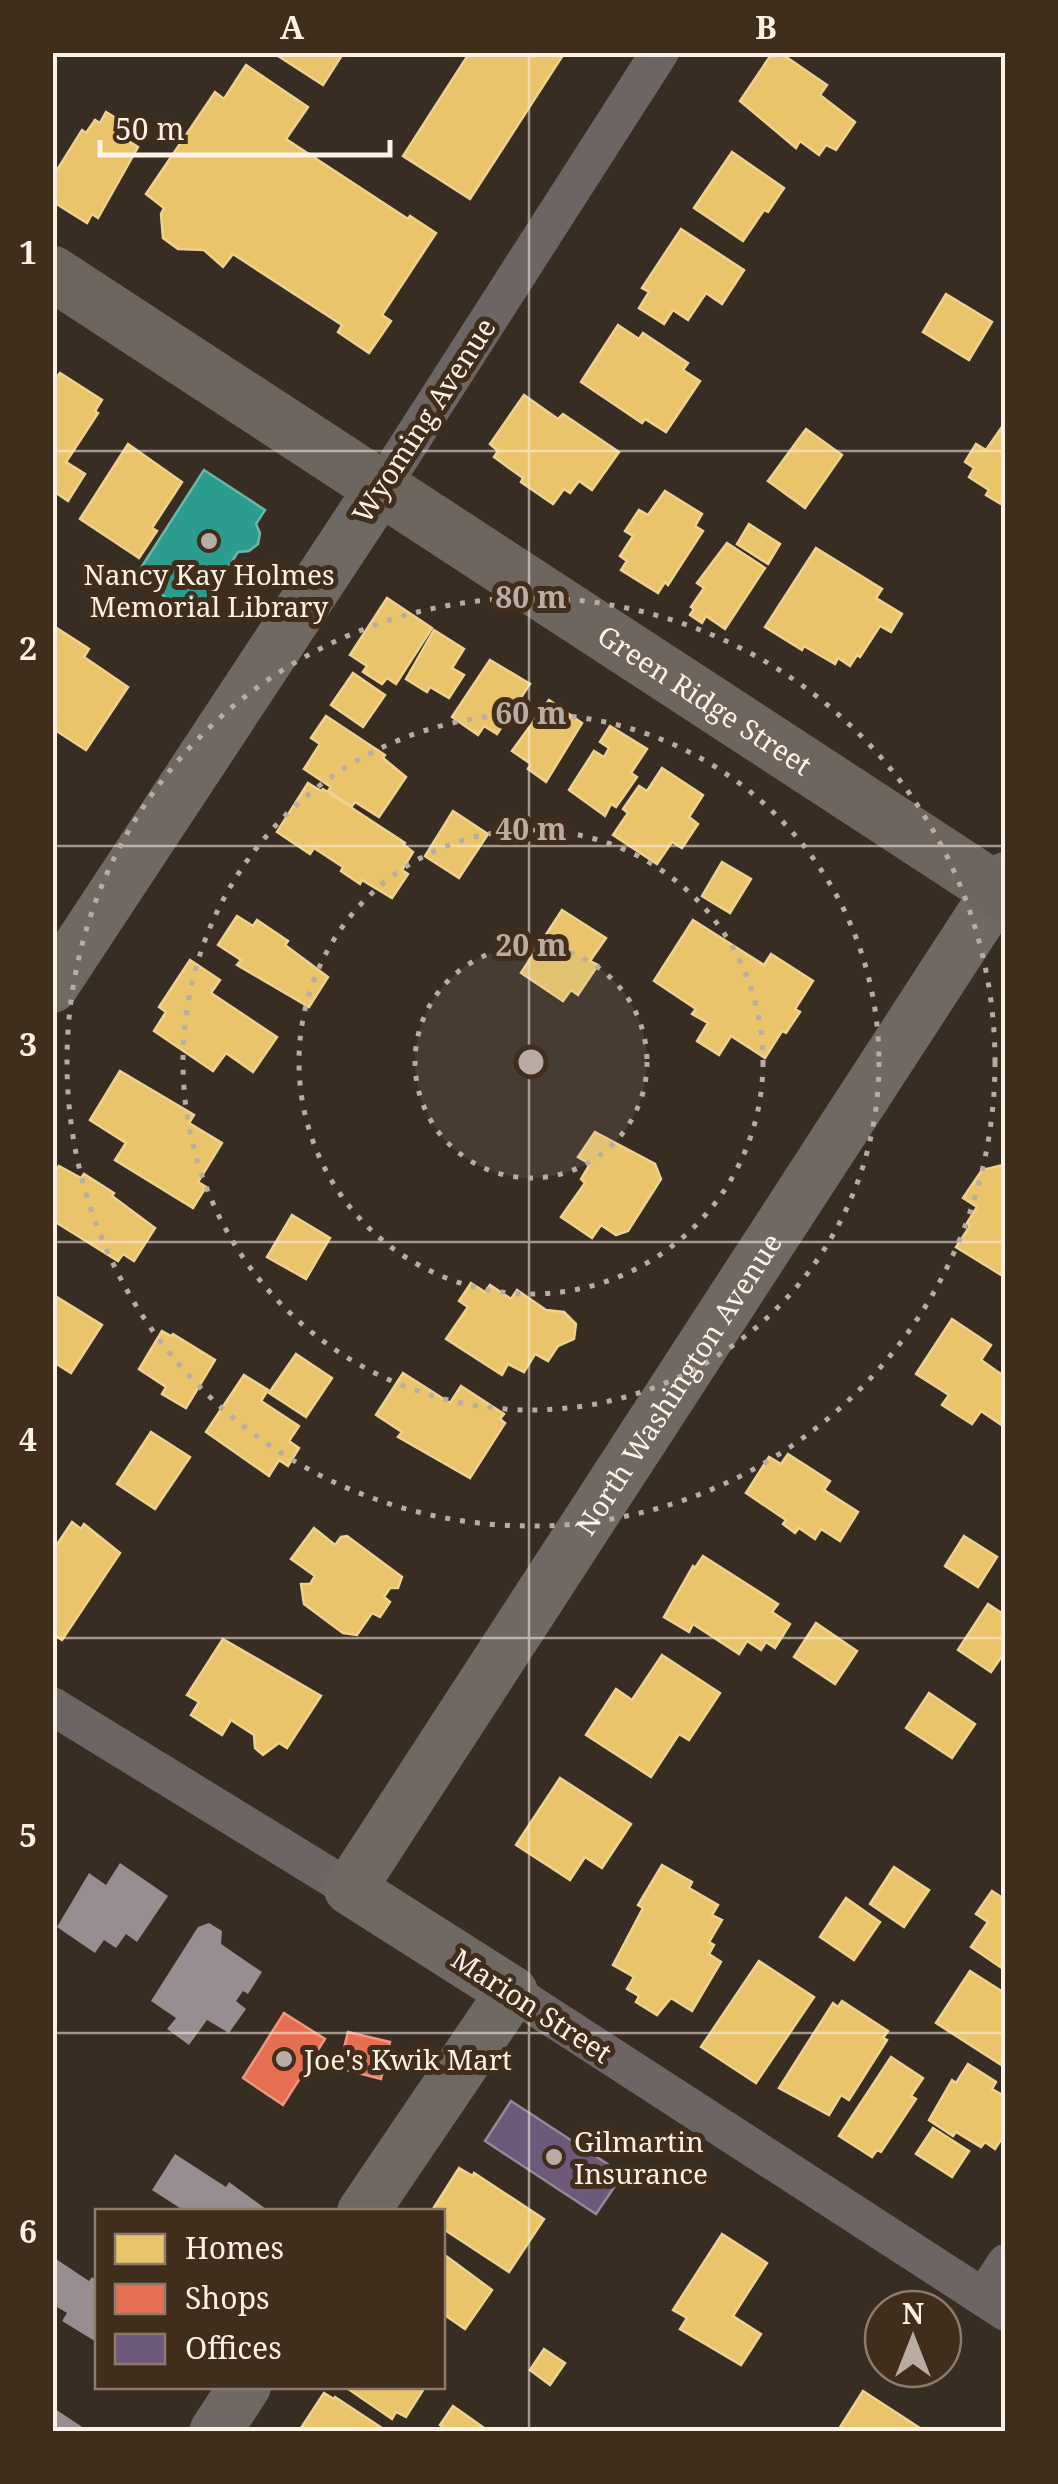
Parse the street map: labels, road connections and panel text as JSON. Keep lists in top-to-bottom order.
{
  "streets": {
    "main road": ["Green Ridge Street"],
    "street": ["Wyoming Avenue", "North Washington Avenue", "Marion Street"]
  },
  "crossings": [
    ["Wyoming Avenue", "Green Ridge Street"],
    ["Green Ridge Street", "North Washington Avenue"],
    ["North Washington Avenue", "Marion Street"]
  ],
  "places": ["Nancy Kay Holmes Memorial Library", "Joe's Kwik Mart", "Gilmartin Insurance"],
  "legend": ["Homes", "Shops", "Offices"],
  "scale_bar": "50 m",
  "north": "top",
  "grid": {
    "columns": ["A", "B"],
    "rows": [
      "1",
      "2",
      "3",
      "4",
      "5",
      "6"
    ]
  },
  "rings": [
    "80 m",
    "60 m",
    "40 m",
    "20 m"
  ]
}
